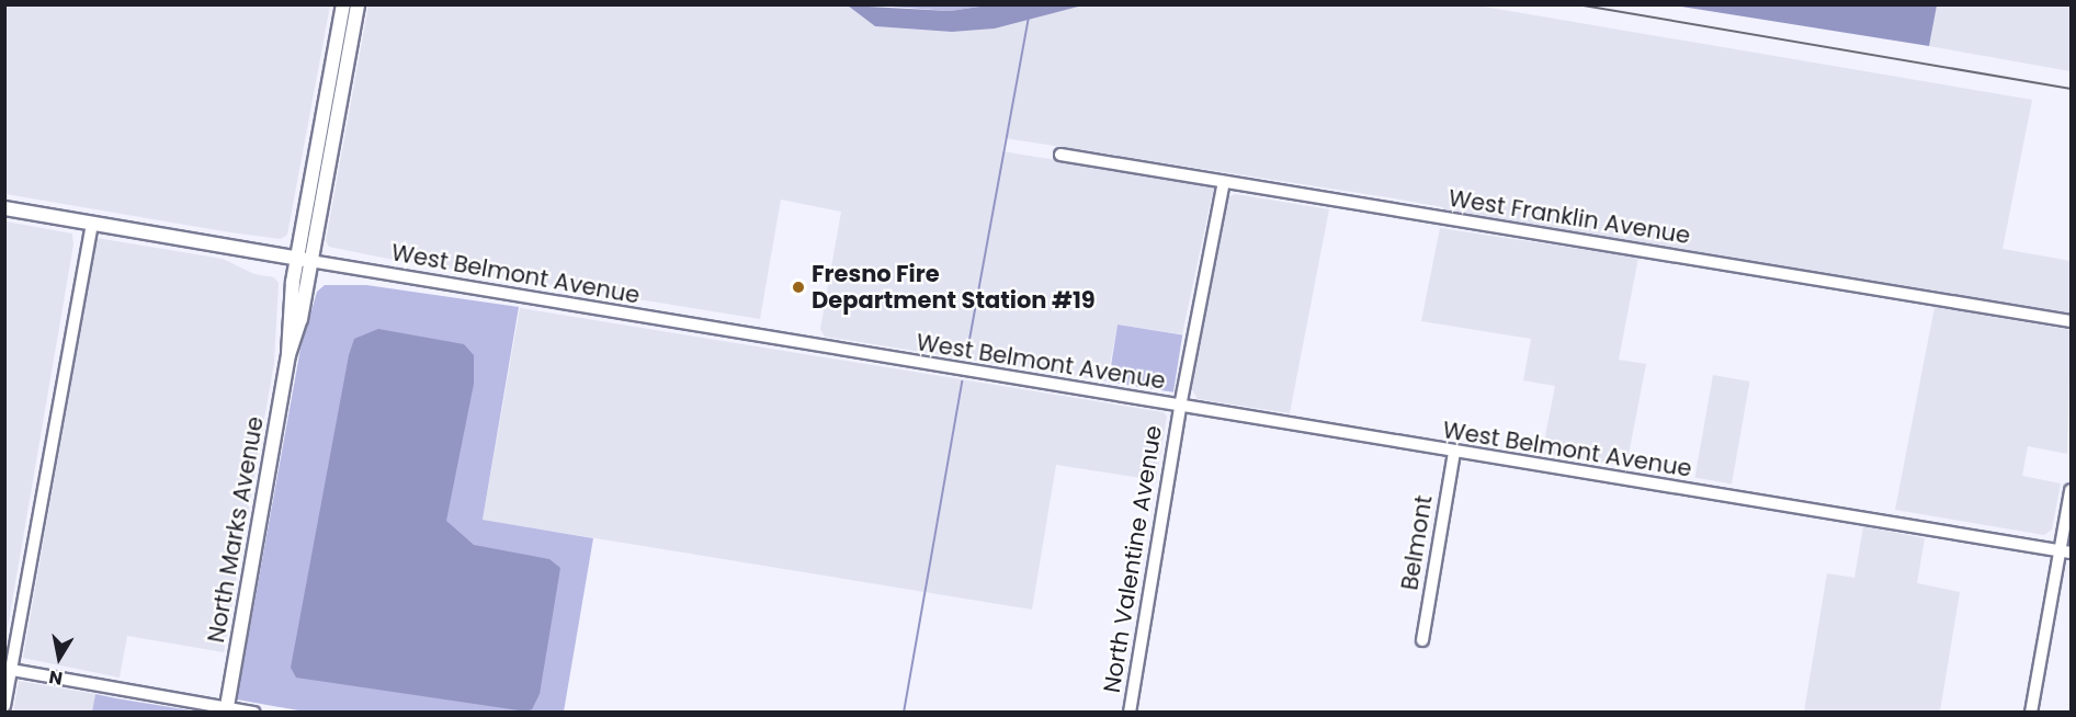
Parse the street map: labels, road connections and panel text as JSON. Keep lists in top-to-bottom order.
{
  "streets": {
    "main road": ["West Belmont Avenue", "North Marks Avenue"],
    "street": ["West Franklin Avenue", "Belmont", "North Valentine Avenue"]
  },
  "crossings": [
    ["West Franklin Avenue", "North Valentine Avenue"],
    ["West Belmont Avenue", "North Marks Avenue"],
    ["West Belmont Avenue", "Belmont"],
    ["West Belmont Avenue", "North Valentine Avenue"]
  ],
  "places": ["Fresno Fire Department Station #19"],
  "north": "bottom"
}
